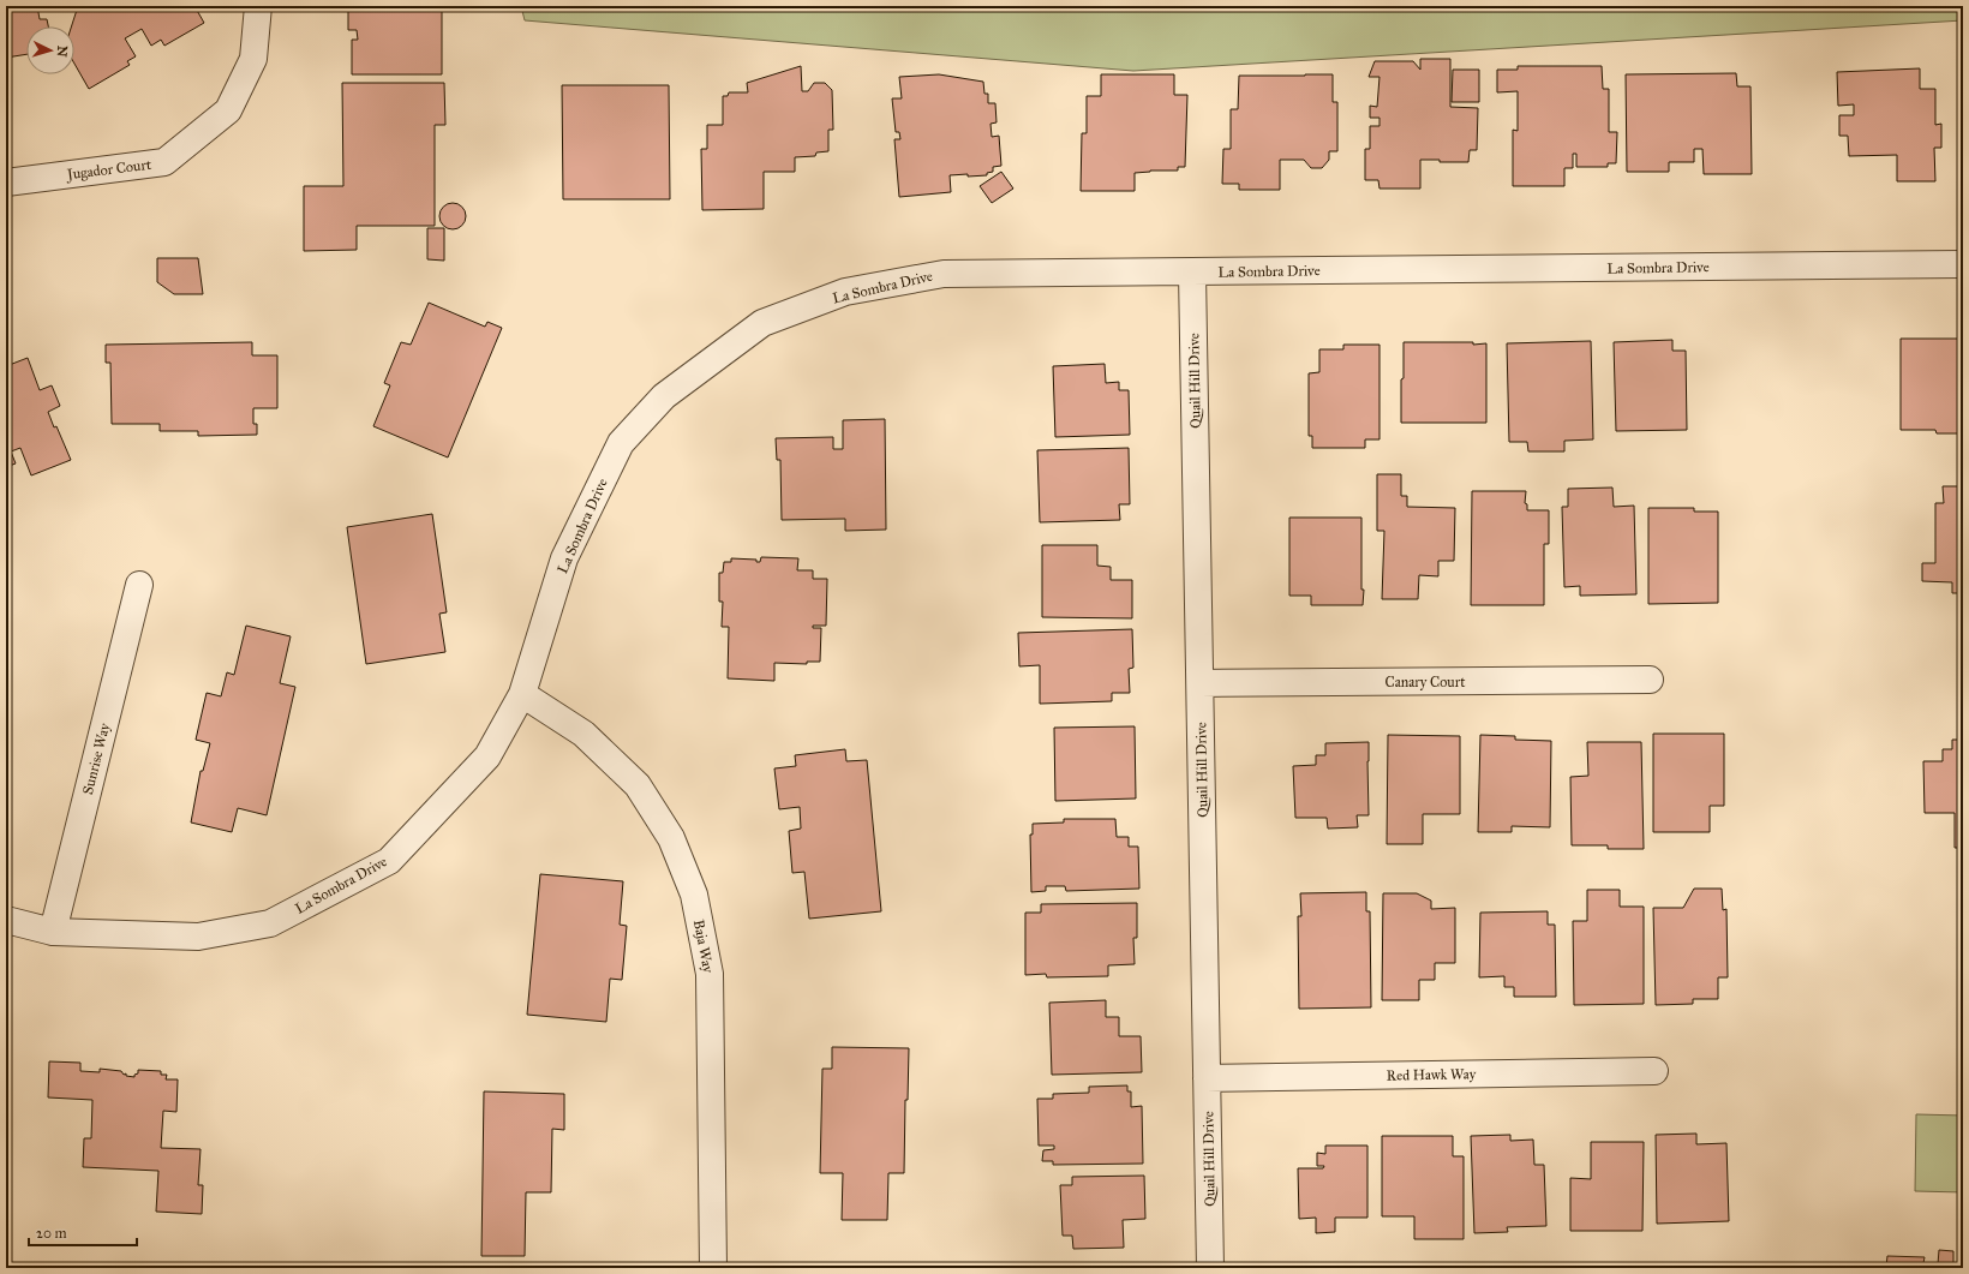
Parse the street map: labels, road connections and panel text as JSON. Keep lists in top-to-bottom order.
{
  "streets": {
    "street": [
      "Jugador Court",
      "La Sombra Drive",
      "Quail Hill Drive",
      "Canary Court",
      "Sunrise Way",
      "Baja Way",
      "Red Hawk Way"
    ]
  },
  "crossings": [
    ["La Sombra Drive", "Quail Hill Drive"],
    ["La Sombra Drive", "Sunrise Way"],
    ["La Sombra Drive", "Baja Way"],
    ["Quail Hill Drive", "Canary Court"],
    ["Quail Hill Drive", "Red Hawk Way"]
  ],
  "scale_bar": "20 m",
  "north": "right"
}
